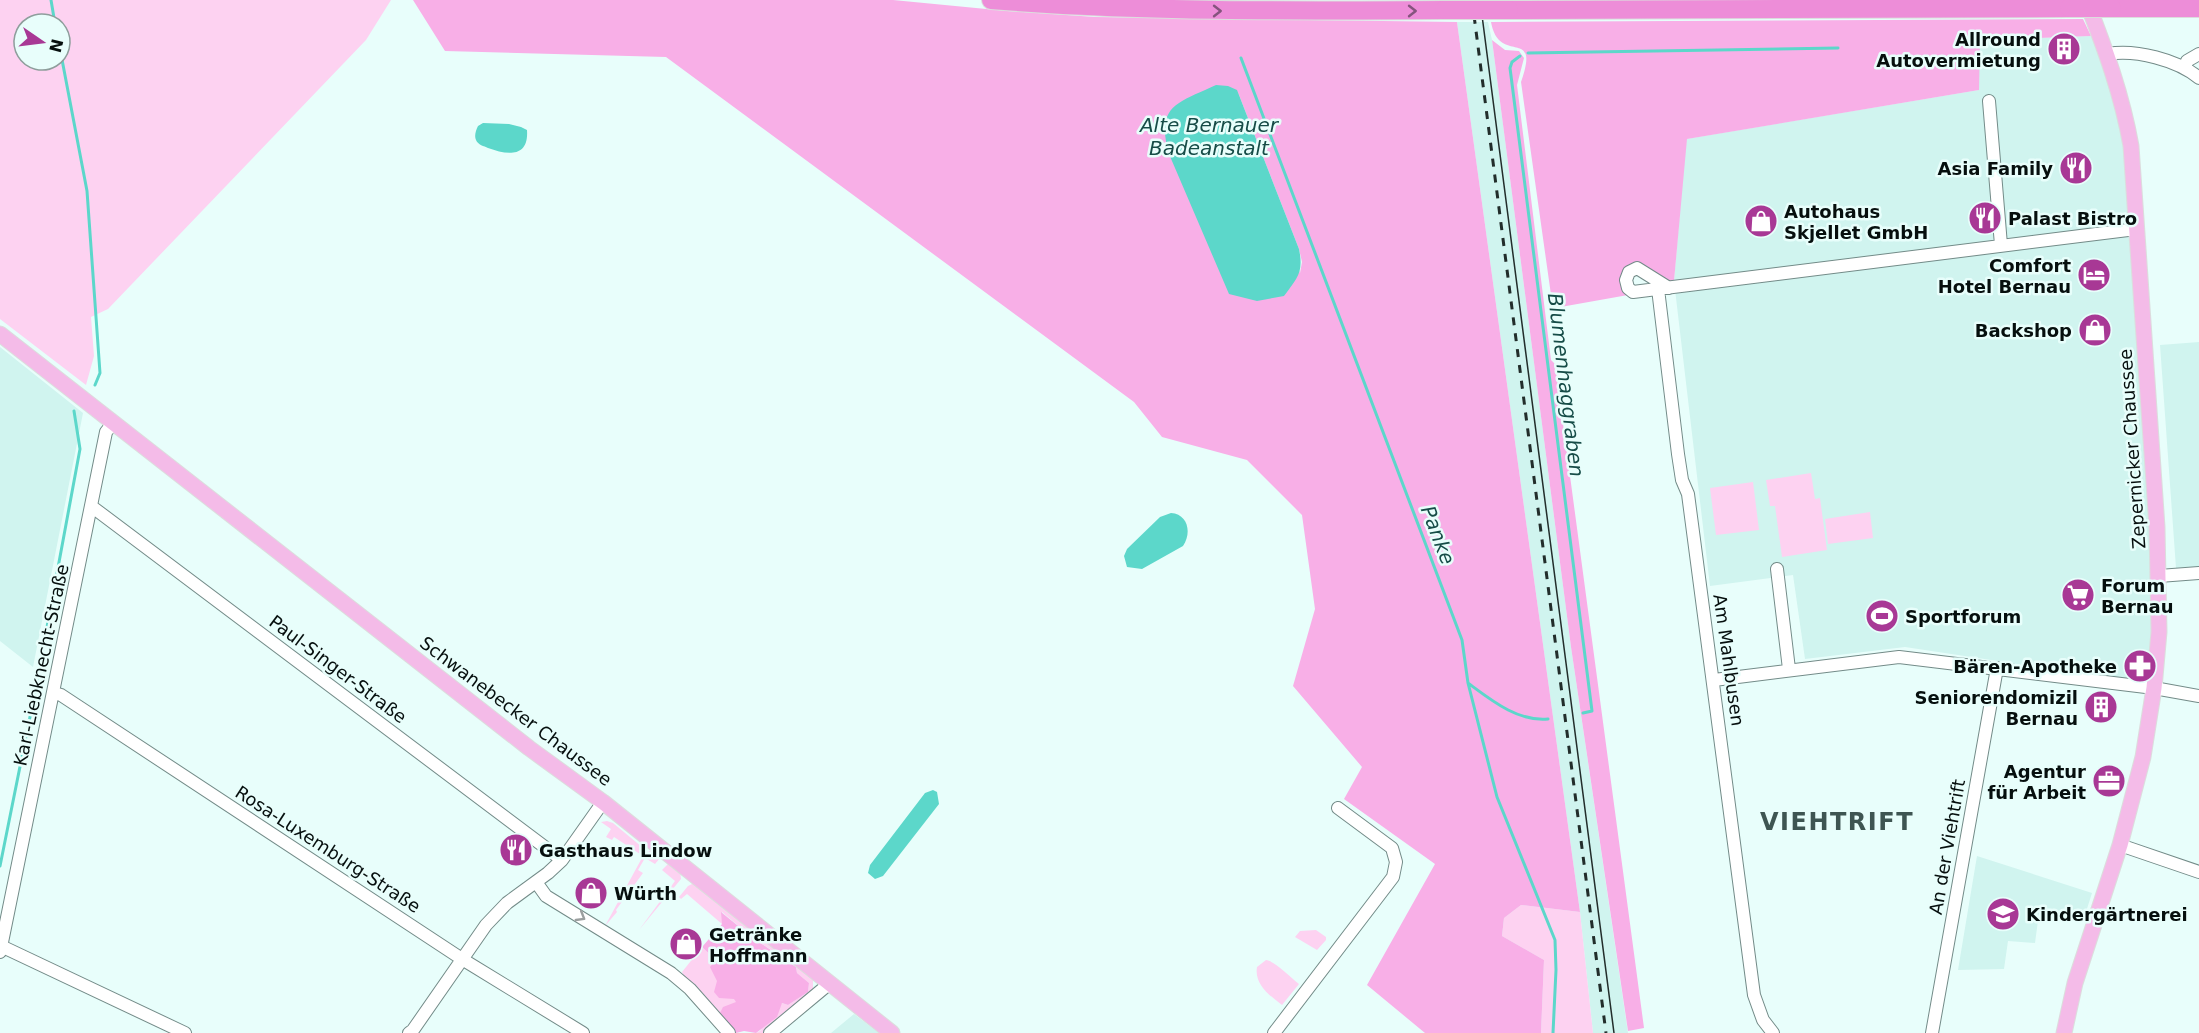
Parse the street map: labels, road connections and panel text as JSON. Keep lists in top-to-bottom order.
{
  "streets": {
    "main road": ["Zepernicker Chaussee", "Schwanebecker Chaussee"],
    "street": [
      "Am Mahlbusen",
      "Karl-Liebknecht-Straße",
      "Paul-Singer-Straße",
      "An der Viehtrift",
      "Rosa-Luxemburg-Straße"
    ]
  },
  "crossings": [
    ["Karl-Liebknecht-Straße", "Paul-Singer-Straße"],
    ["Karl-Liebknecht-Straße", "Schwanebecker Chaussee"],
    ["Karl-Liebknecht-Straße", "Rosa-Luxemburg-Straße"]
  ],
  "districts": ["VIEHTRIFT"],
  "water": ["Alte Bernauer Badeanstalt", "Blumenhaggraben", "Panke"],
  "places": {
    "building": ["Allround Autovermietung", "Seniorendomizil Bernau"],
    "restaurant": ["Asia Family", "Palast Bistro", "Gasthaus Lindow"],
    "shop": [
      "Autohaus Skjellet GmbH",
      "Backshop",
      "Würth",
      "Getränke Hoffmann"
    ],
    "hotel": ["Comfort Hotel Bernau"],
    "supermarket": ["Forum Bernau"],
    "sports": ["Sportforum"],
    "pharmacy": ["Bären-Apotheke"],
    "office": ["Agentur für Arbeit"],
    "school or university": ["Kindergärtnerei"]
  },
  "north": "right"
}
